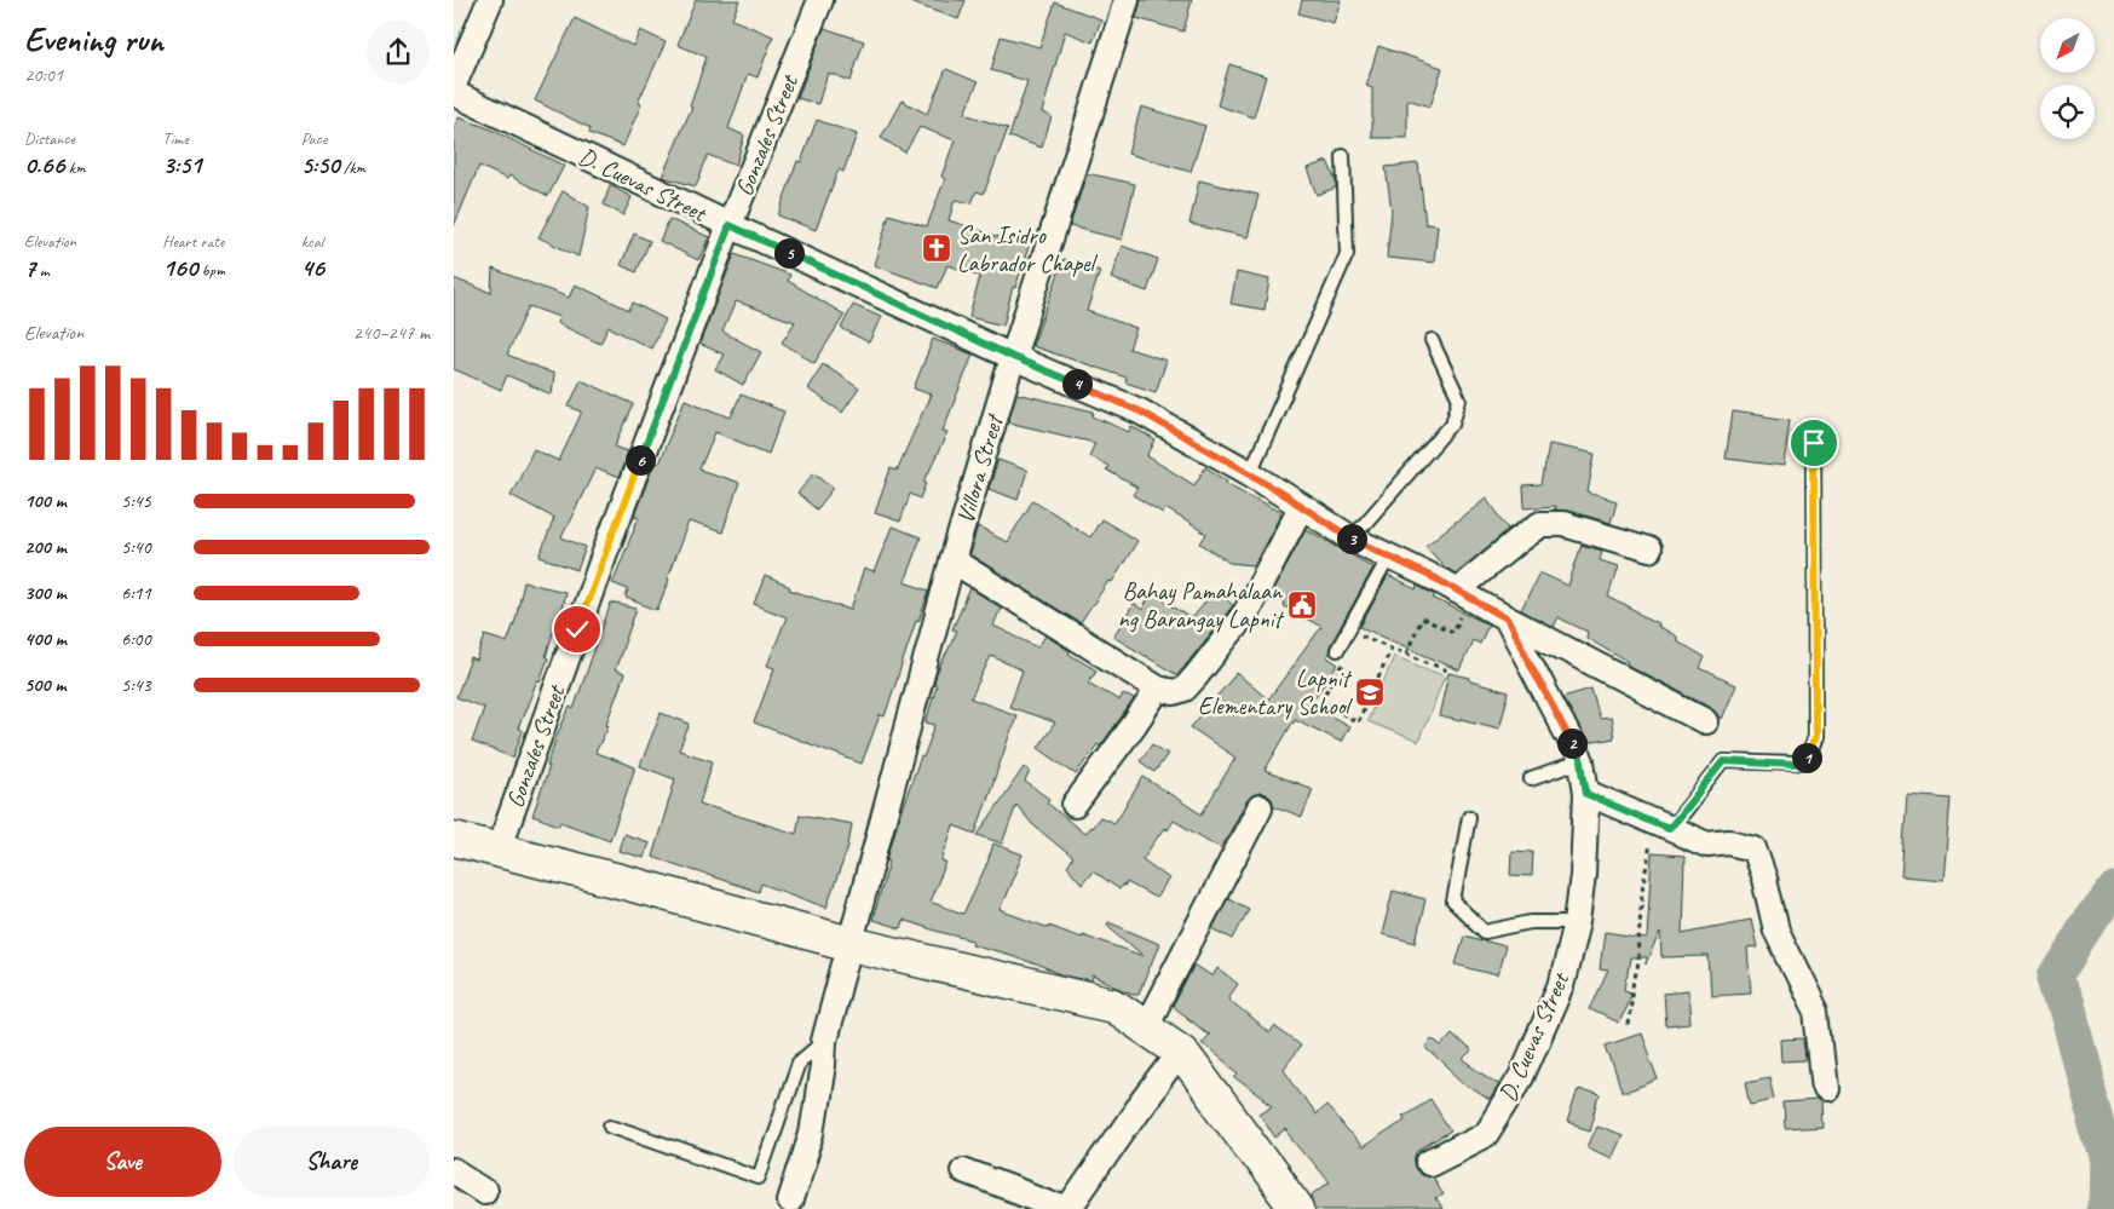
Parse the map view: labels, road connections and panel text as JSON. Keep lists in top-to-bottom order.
{
  "streets": {
    "street": ["Gonzales Street", "D. Cuevas Street", "Villora Street"]
  },
  "crossings": [
    ["Gonzales Street", "D. Cuevas Street"],
    ["D. Cuevas Street", "Villora Street"]
  ],
  "places": {
    "church": ["San Isidro Labrador Chapel"],
    "public building": ["Bahay Pamahalaan ng Barangay Lapnit"],
    "school or university": ["Lapnit Elementary School"]
  },
  "north": "bottom left",
  "page": {
    "heading": ["Evening run", "20:01"],
    "stats": [
      ["Distance", "0.66 km"],
      ["Time", "3:51"],
      ["Pace", "5:50 /km"],
      ["Elevation", "7 m"],
      ["Heart rate", "160 bpm"],
      ["kcal", "46"]
    ],
    "pins": [
      "5",
      "4",
      "6",
      "3",
      "2",
      "1"
    ],
    "chart": ["Elevation", "240–247 m"],
    "list": [
      {
        "name": "100 m",
        "note": "5:45"
      },
      {
        "name": "200 m",
        "note": "5:40"
      },
      {
        "name": "300 m",
        "note": "6:11"
      },
      {
        "name": "400 m",
        "note": "6:00"
      },
      {
        "name": "500 m",
        "note": "5:43"
      }
    ],
    "buttons": ["Save", "Share"]
  }
}
